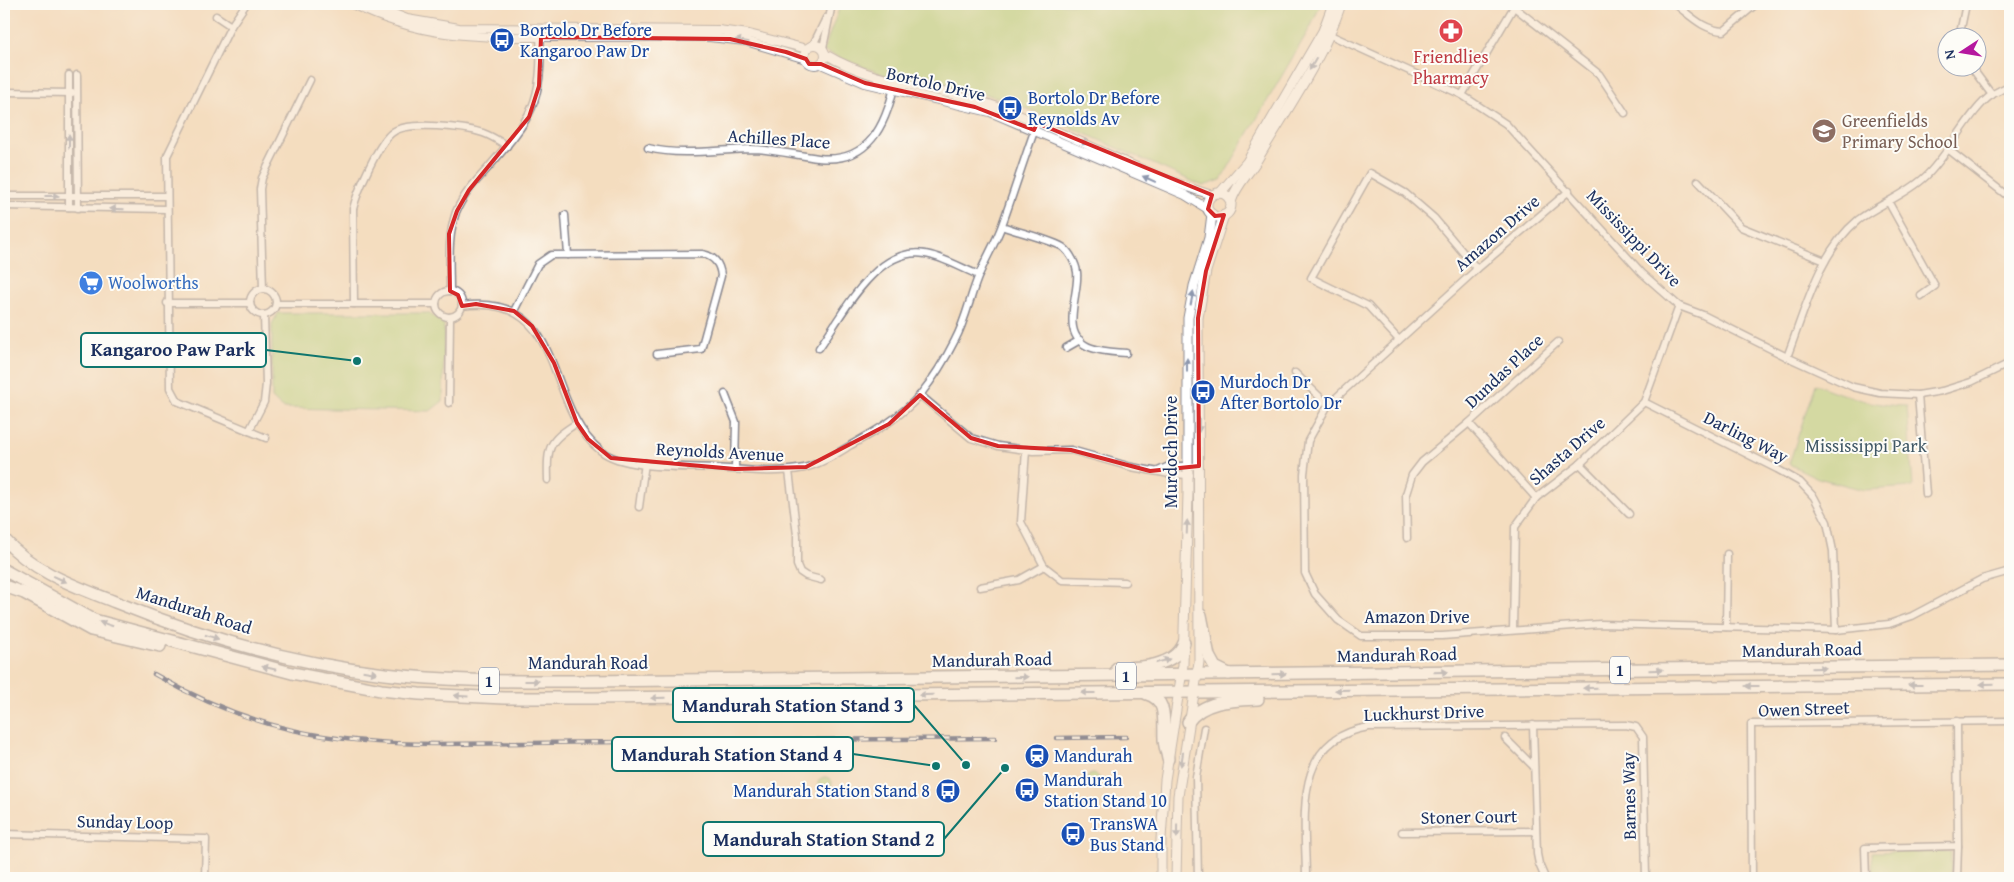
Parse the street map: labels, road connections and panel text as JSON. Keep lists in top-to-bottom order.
{
  "streets": {
    "highway": ["Mandurah Road", "1"],
    "main road": ["Murdoch Drive"],
    "street": [
      "Bortolo Drive",
      "Achilles Place",
      "Amazon Drive",
      "Mississippi Drive",
      "Dundas Place",
      "Darling Way",
      "Shasta Drive",
      "Reynolds Avenue",
      "Owen Street",
      "Luckhurst Drive",
      "Barnes Way",
      "Stoner Court",
      "Sunday Loop"
    ]
  },
  "crossings": [
    ["Bortolo Drive", "Achilles Place"],
    ["Bortolo Drive", "Reynolds Avenue"],
    ["Bortolo Drive", "Murdoch Drive"],
    ["Amazon Drive", "Mississippi Drive"],
    ["Amazon Drive", "Darling Way"],
    ["Amazon Drive", "Shasta Drive"],
    ["Mississippi Drive", "Shasta Drive"],
    ["Mississippi Drive", "Murdoch Drive"],
    ["Dundas Place", "Shasta Drive"],
    ["Darling Way", "Shasta Drive"],
    ["Murdoch Drive", "Mandurah Road"],
    ["Mandurah Road", "1"],
    ["Luckhurst Drive", "Barnes Way"]
  ],
  "parks": ["Mississippi Park"],
  "places": {
    "pharmacy": ["Friendlies Pharmacy"],
    "bus stop": [
      "Bortolo Dr Before Kangaroo Paw Dr",
      "Bortolo Dr Before Reynolds Av",
      "Murdoch Dr After Bortolo Dr",
      "Mandurah Station Stand 10",
      "Mandurah Station Stand 8",
      "TransWA Bus Stand"
    ],
    "school or university": ["Greenfields Primary School"],
    "supermarket": ["Woolworths"],
    "other": [
      "Kangaroo Paw Park",
      "Mandurah Station Stand 3",
      "Mandurah Station Stand 4",
      "Mandurah Station Stand 2"
    ],
    "station": ["Mandurah"]
  },
  "north": "left"
}
